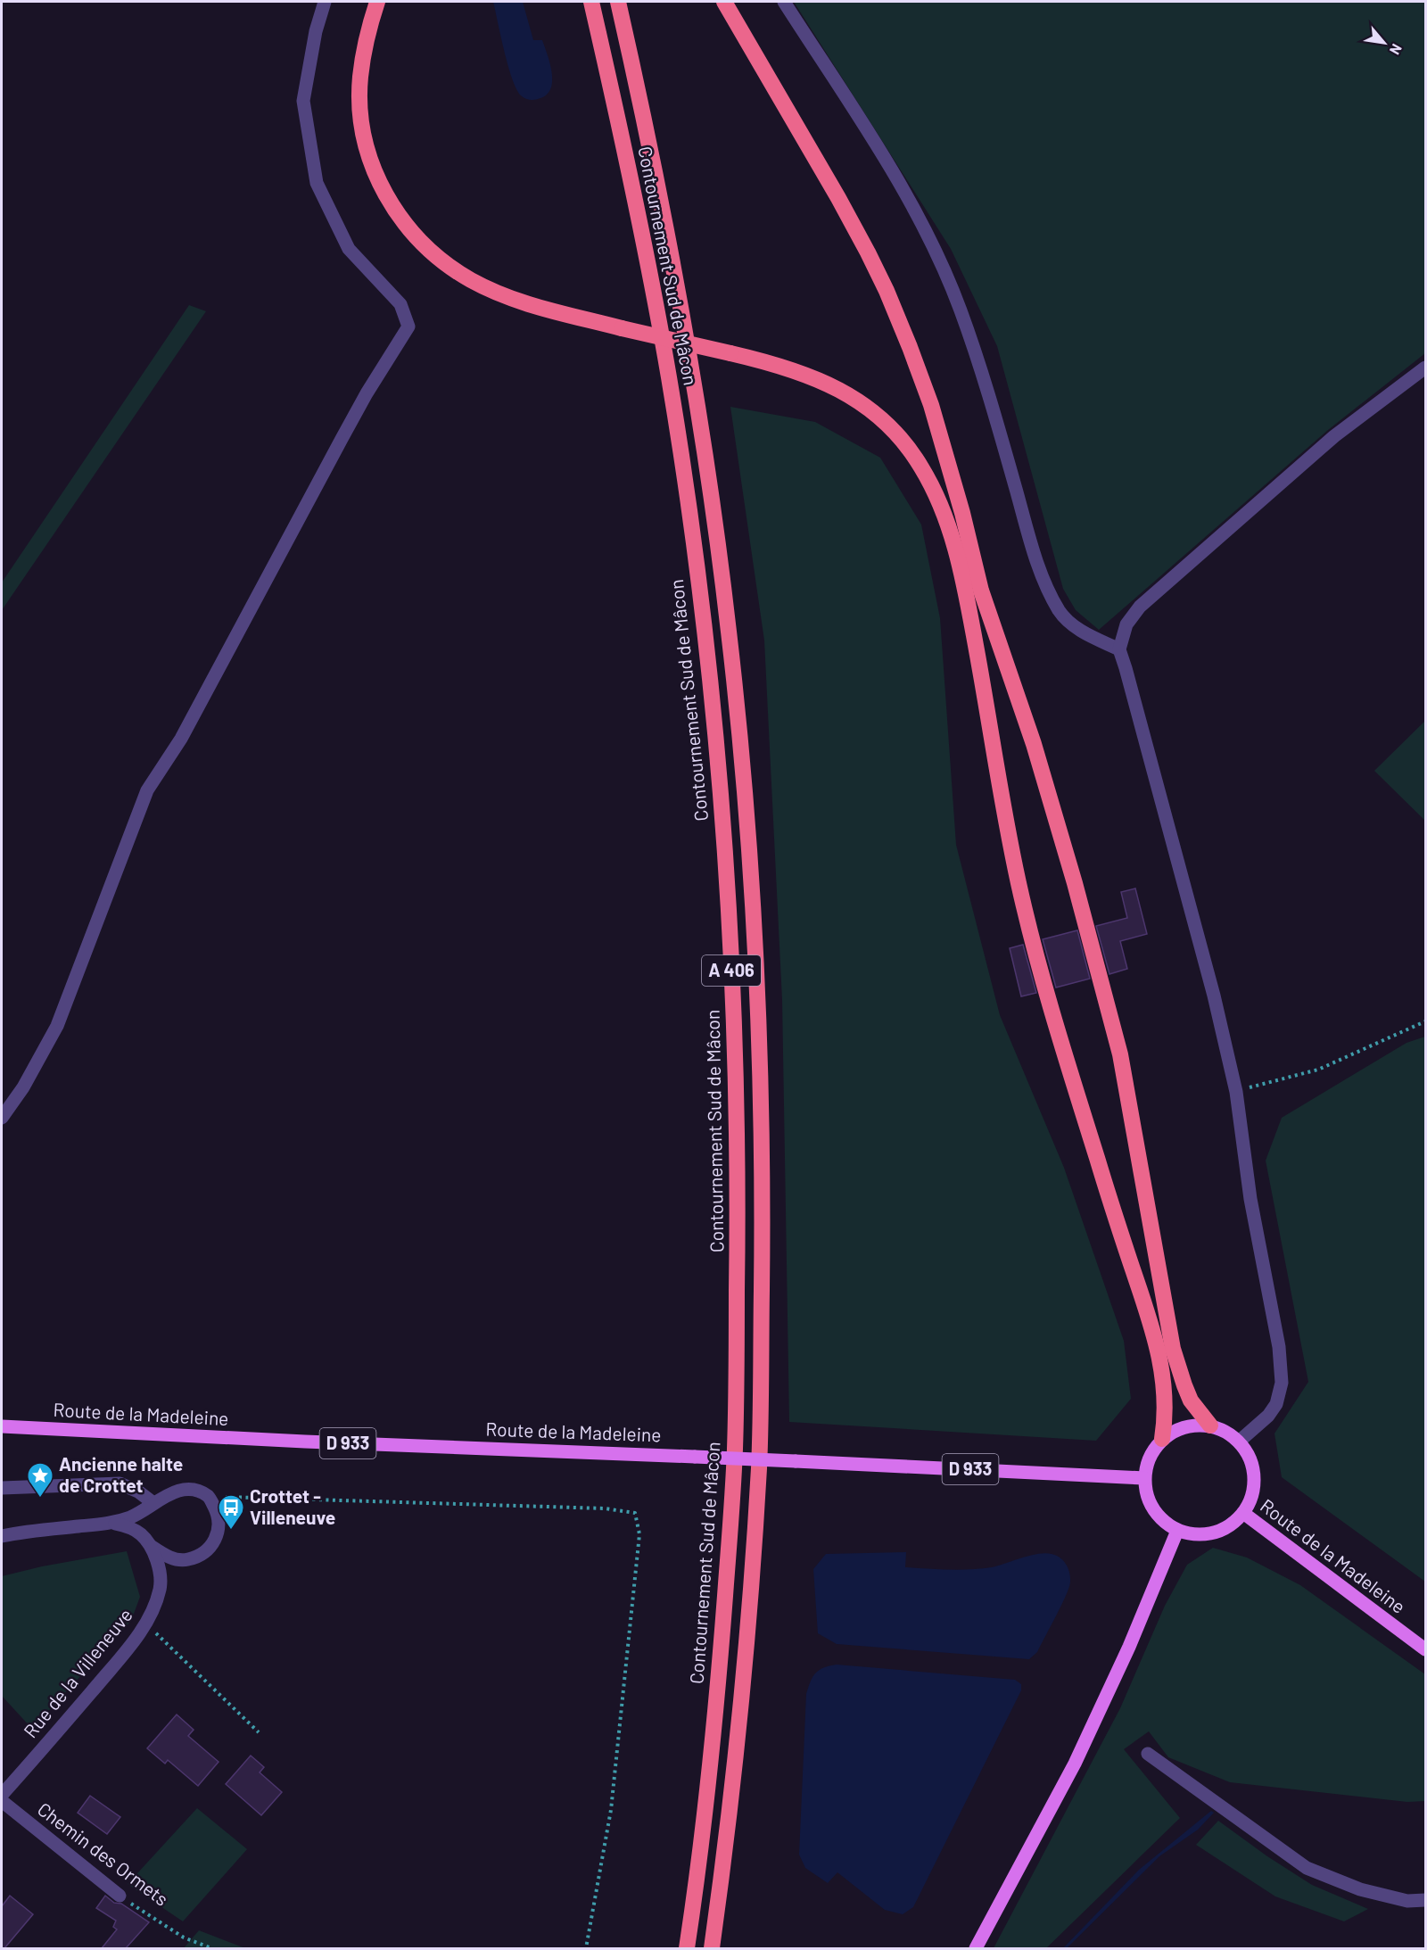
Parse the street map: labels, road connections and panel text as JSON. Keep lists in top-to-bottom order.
{
  "streets": {
    "highway": ["Contournement Sud de Mâcon", "A 406"],
    "main road": ["Route de la Madeleine", "D 933"],
    "street": ["Rue de la Villeneuve", "Chemin des Ormets"]
  },
  "places": {
    "place": ["Ancienne halte de Crottet"],
    "bus stop": ["Crottet - Villeneuve"]
  },
  "north": "bottom right"
}
